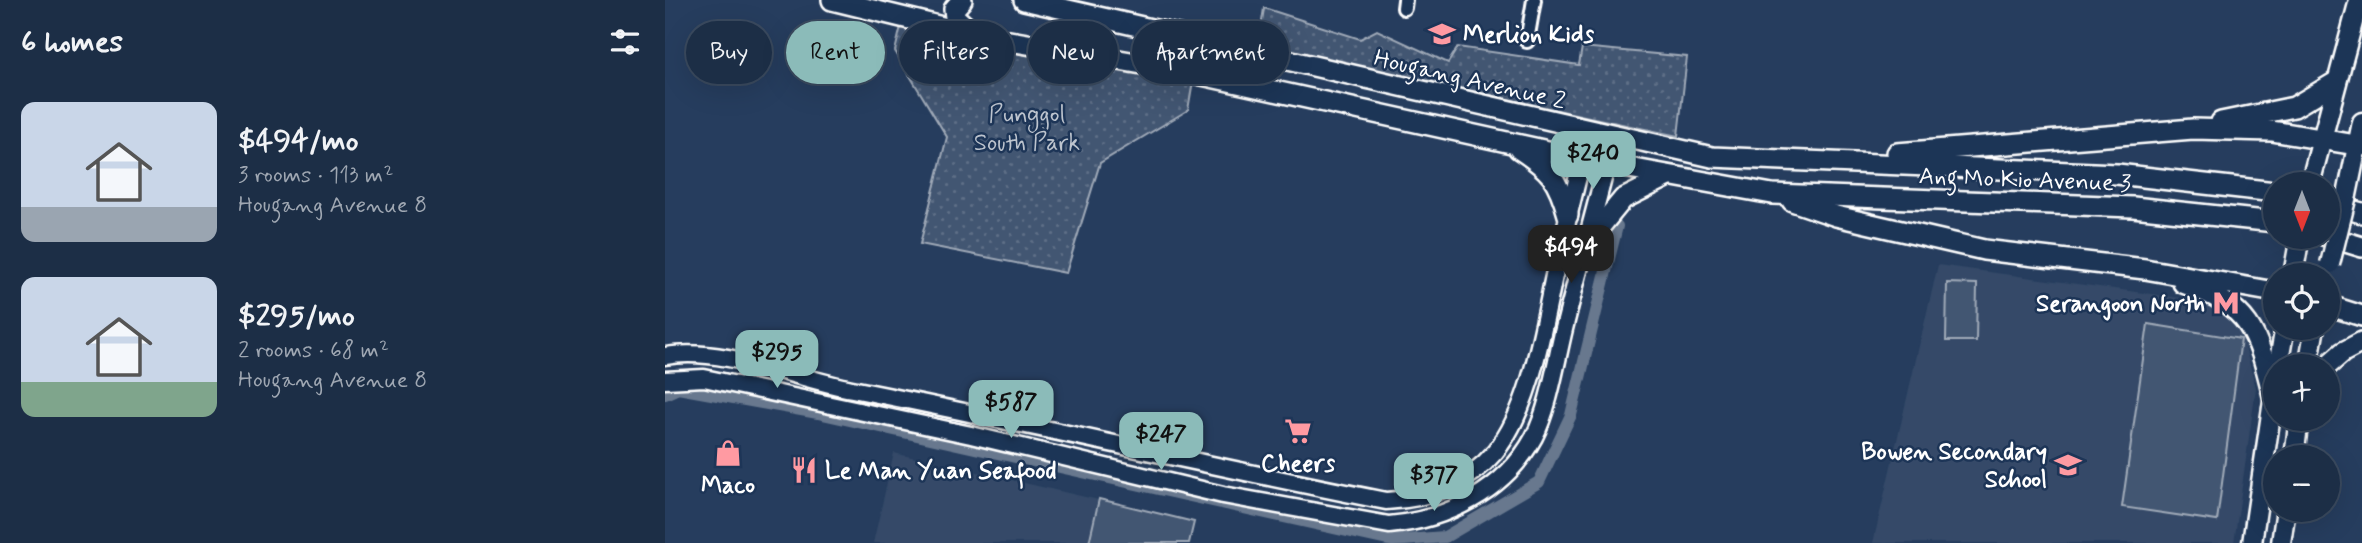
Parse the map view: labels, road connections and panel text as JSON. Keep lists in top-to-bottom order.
{
  "streets": {
    "highway": ["Hougang Avenue 2", "Ang Mo Kio Avenue 3"]
  },
  "crossings": [
    ["Hougang Avenue 2", "Ang Mo Kio Avenue 3"]
  ],
  "parks": ["Punggol South Park"],
  "places": {
    "school or university": ["Merlion Kids", "Bowen Secondary School"],
    "metro station": ["Serangoon North"],
    "supermarket": ["Cheers"],
    "shop": ["Maco"],
    "restaurant": ["Le Man Yuan Seafood"]
  },
  "north": "bottom",
  "page": {
    "heading": "6 homes",
    "chip": [
      "Buy",
      "Rent",
      "Filters",
      "New",
      "Apartment"
    ],
    "list": [
      {
        "name": "$494/mo",
        "note": "3 rooms · 113 m² · Hougang Avenue 8"
      },
      {
        "name": "$295/mo",
        "note": "2 rooms · 68 m² · Hougang Avenue 8"
      }
    ],
    "price": [
      "$240",
      "$494",
      "$295",
      "$587",
      "$247",
      "$377"
    ],
    "map_buttons": ["+", "−"]
  }
}
